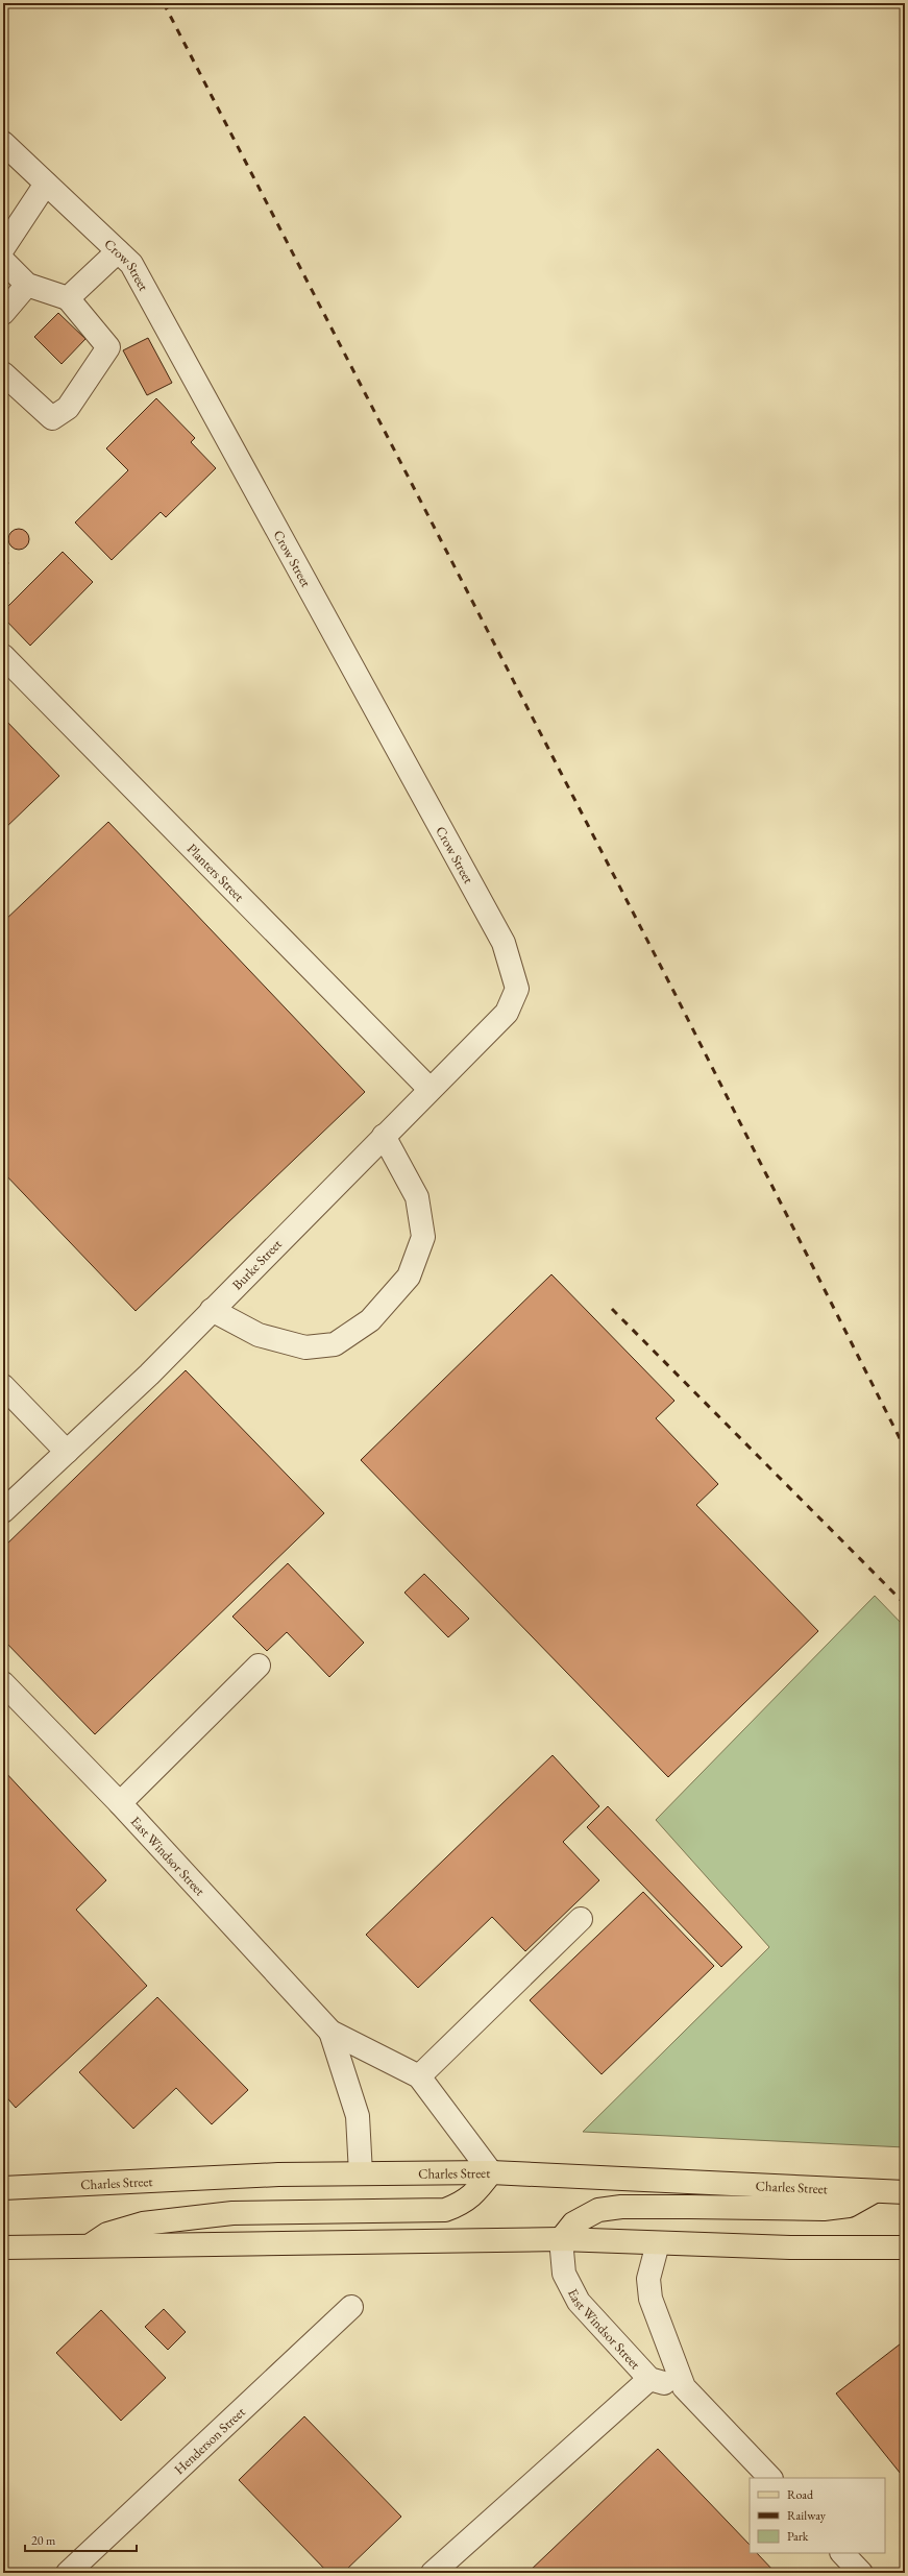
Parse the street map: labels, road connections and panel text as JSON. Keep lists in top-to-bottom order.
{
  "streets": {
    "main road": ["Charles Street"],
    "street": [
      "Crow Street",
      "Planters Street",
      "Burke Street",
      "East Windsor Street",
      "Henderson Street"
    ]
  },
  "crossings": [
    ["Crow Street", "Burke Street"],
    ["Planters Street", "Burke Street"],
    ["East Windsor Street", "Charles Street"]
  ],
  "legend": ["Road", "Railway", "Park"],
  "scale_bar": "20 m"
}
